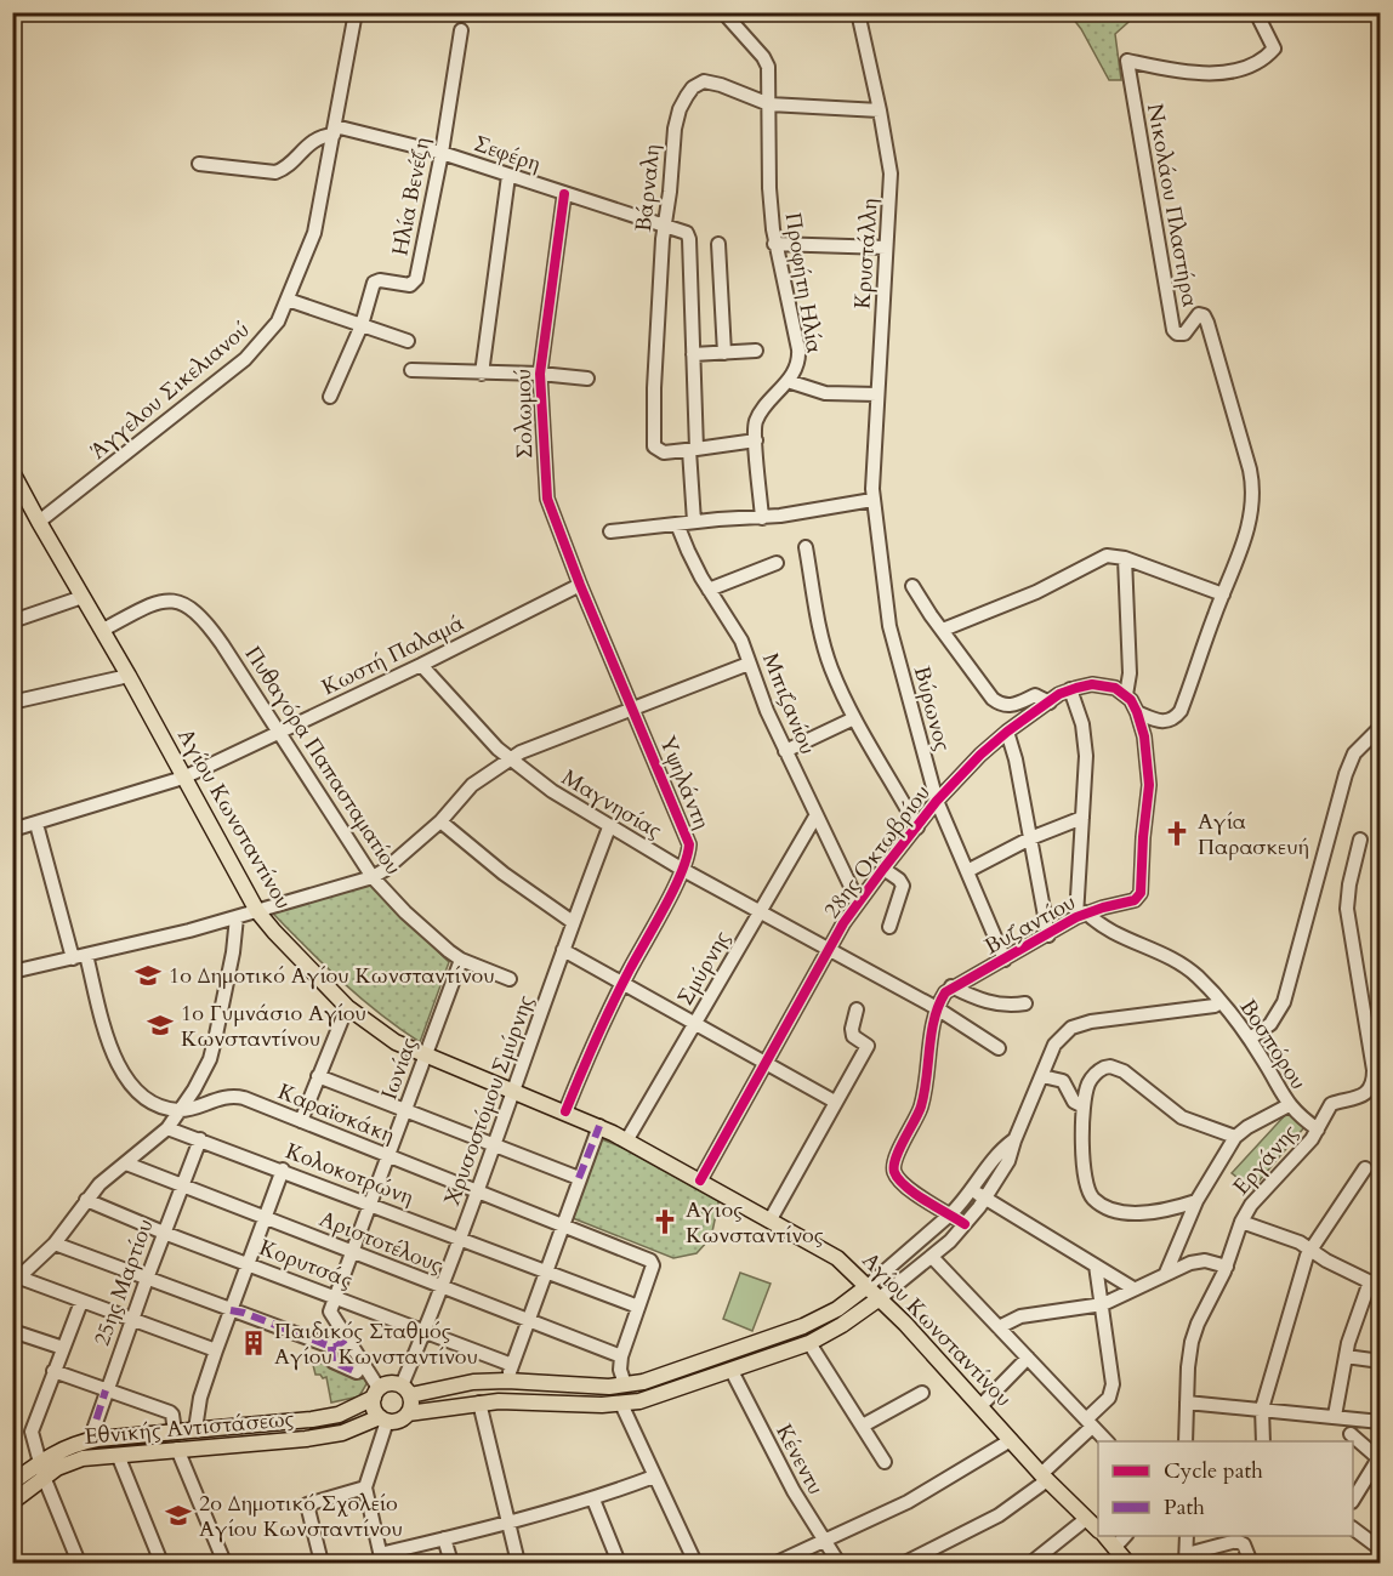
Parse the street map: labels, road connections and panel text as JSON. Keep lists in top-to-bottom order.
{
  "streets": {
    "main road": ["Αγίου Κωνσταντίνου", "Εθνικής Αντιστάσεως"],
    "street": [
      "Σεφέρη",
      "Βάρναλη",
      "Ηλία Βενέζη",
      "Νικολάου Πλαστήρα",
      "Κρυστάλλη",
      "Προφήτη Ηλία",
      "Άγγελου Σικελιανού",
      "Σολωμού",
      "Κωστή Παλαμά",
      "Μπιζανίου",
      "Βύρωνος",
      "Πυθαγόρα Παπασταματίου",
      "Υψηλάντη",
      "Μαγνησίας",
      "28ης Οκτωβρίου",
      "Βυζαντίου",
      "Σμύρνης",
      "Βοσπόρου",
      "Ιωνίας",
      "Χρυσοστόμου Σμύρνης",
      "Καραϊσκάκη",
      "Εργάνης",
      "Κολοκοτρώνη",
      "Αριστοτέλους",
      "Κορυτσάς",
      "25ης Μαρτίου",
      "Κένεντυ"
    ]
  },
  "crossings": [
    ["Σεφέρη", "Βάρναλη"],
    ["Σεφέρη", "Ηλία Βενέζη"],
    ["Σεφέρη", "Άγγελου Σικελιανού"],
    ["Σεφέρη", "Σολωμού"],
    ["Βάρναλη", "Κρυστάλλη"],
    ["Βάρναλη", "Προφήτη Ηλία"],
    ["Νικολάου Πλαστήρα", "Βυζαντίου"],
    ["Κρυστάλλη", "Βύρωνος"],
    ["Άγγελου Σικελιανού", "Αγίου Κωνσταντίνου"],
    ["Σολωμού", "Κωστή Παλαμά"],
    ["Σολωμού", "Υψηλάντη"],
    ["Κωστή Παλαμά", "Πυθαγόρα Παπασταματίου"],
    ["Κωστή Παλαμά", "Υψηλάντη"],
    ["Κωστή Παλαμά", "Μαγνησίας"],
    ["Κωστή Παλαμά", "Αγίου Κωνσταντίνου"],
    ["Μπιζανίου", "28ης Οκτωβρίου"],
    ["Μπιζανίου", "Σμύρνης"],
    ["Βύρωνος", "28ης Οκτωβρίου"],
    ["Βύρωνος", "Βυζαντίου"],
    ["Πυθαγόρα Παπασταματίου", "Αγίου Κωνσταντίνου"],
    ["Πυθαγόρα Παπασταματίου", "Ιωνίας"],
    ["Υψηλάντη", "Μαγνησίας"],
    ["Υψηλάντη", "Αγίου Κωνσταντίνου"],
    ["Μαγνησίας", "28ης Οκτωβρίου"],
    ["Μαγνησίας", "Βυζαντίου"],
    ["Μαγνησίας", "Σμύρνης"],
    ["Μαγνησίας", "Χρυσοστόμου Σμύρνης"],
    ["Αγίου Κωνσταντίνου", "28ης Οκτωβρίου"],
    ["Αγίου Κωνσταντίνου", "Σμύρνης"],
    ["Αγίου Κωνσταντίνου", "Ιωνίας"],
    ["Αγίου Κωνσταντίνου", "Χρυσοστόμου Σμύρνης"],
    ["Βυζαντίου", "Βοσπόρου"],
    ["Βοσπόρου", "Εργάνης"],
    ["Ιωνίας", "Χρυσοστόμου Σμύρνης"],
    ["Ιωνίας", "Καραϊσκάκη"],
    ["Ιωνίας", "Κολοκοτρώνη"],
    ["Ιωνίας", "Αριστοτέλους"],
    ["Ιωνίας", "Κορυτσάς"],
    ["Ιωνίας", "Εθνικής Αντιστάσεως"],
    ["Χρυσοστόμου Σμύρνης", "Καραϊσκάκη"],
    ["Χρυσοστόμου Σμύρνης", "Κολοκοτρώνη"],
    ["Χρυσοστόμου Σμύρνης", "Αριστοτέλους"],
    ["Χρυσοστόμου Σμύρνης", "Κορυτσάς"],
    ["Χρυσοστόμου Σμύρνης", "Εθνικής Αντιστάσεως"],
    ["Καραϊσκάκη", "Κολοκοτρώνη"],
    ["Κολοκοτρώνη", "25ης Μαρτίου"],
    ["Αριστοτέλους", "25ης Μαρτίου"],
    ["Κορυτσάς", "25ης Μαρτίου"],
    ["25ης Μαρτίου", "Εθνικής Αντιστάσεως"]
  ],
  "places": {
    "church": ["Αγία Παρασκευή", "Αγιος Κωνσταντίνος"],
    "school or university": ["1ο Δημοτικό Αγίου Κωνσταντίνου", "1ο Γυμνάσιο Αγίου Κωνσταντίνου", "2ο Δημοτικό Σχολείο Αγίου Κωνσταντίνου"],
    "building": ["Παιδικός Σταθμός Αγίου Κωνσταντίνου"]
  },
  "legend": ["Cycle path", "Path"]
}
